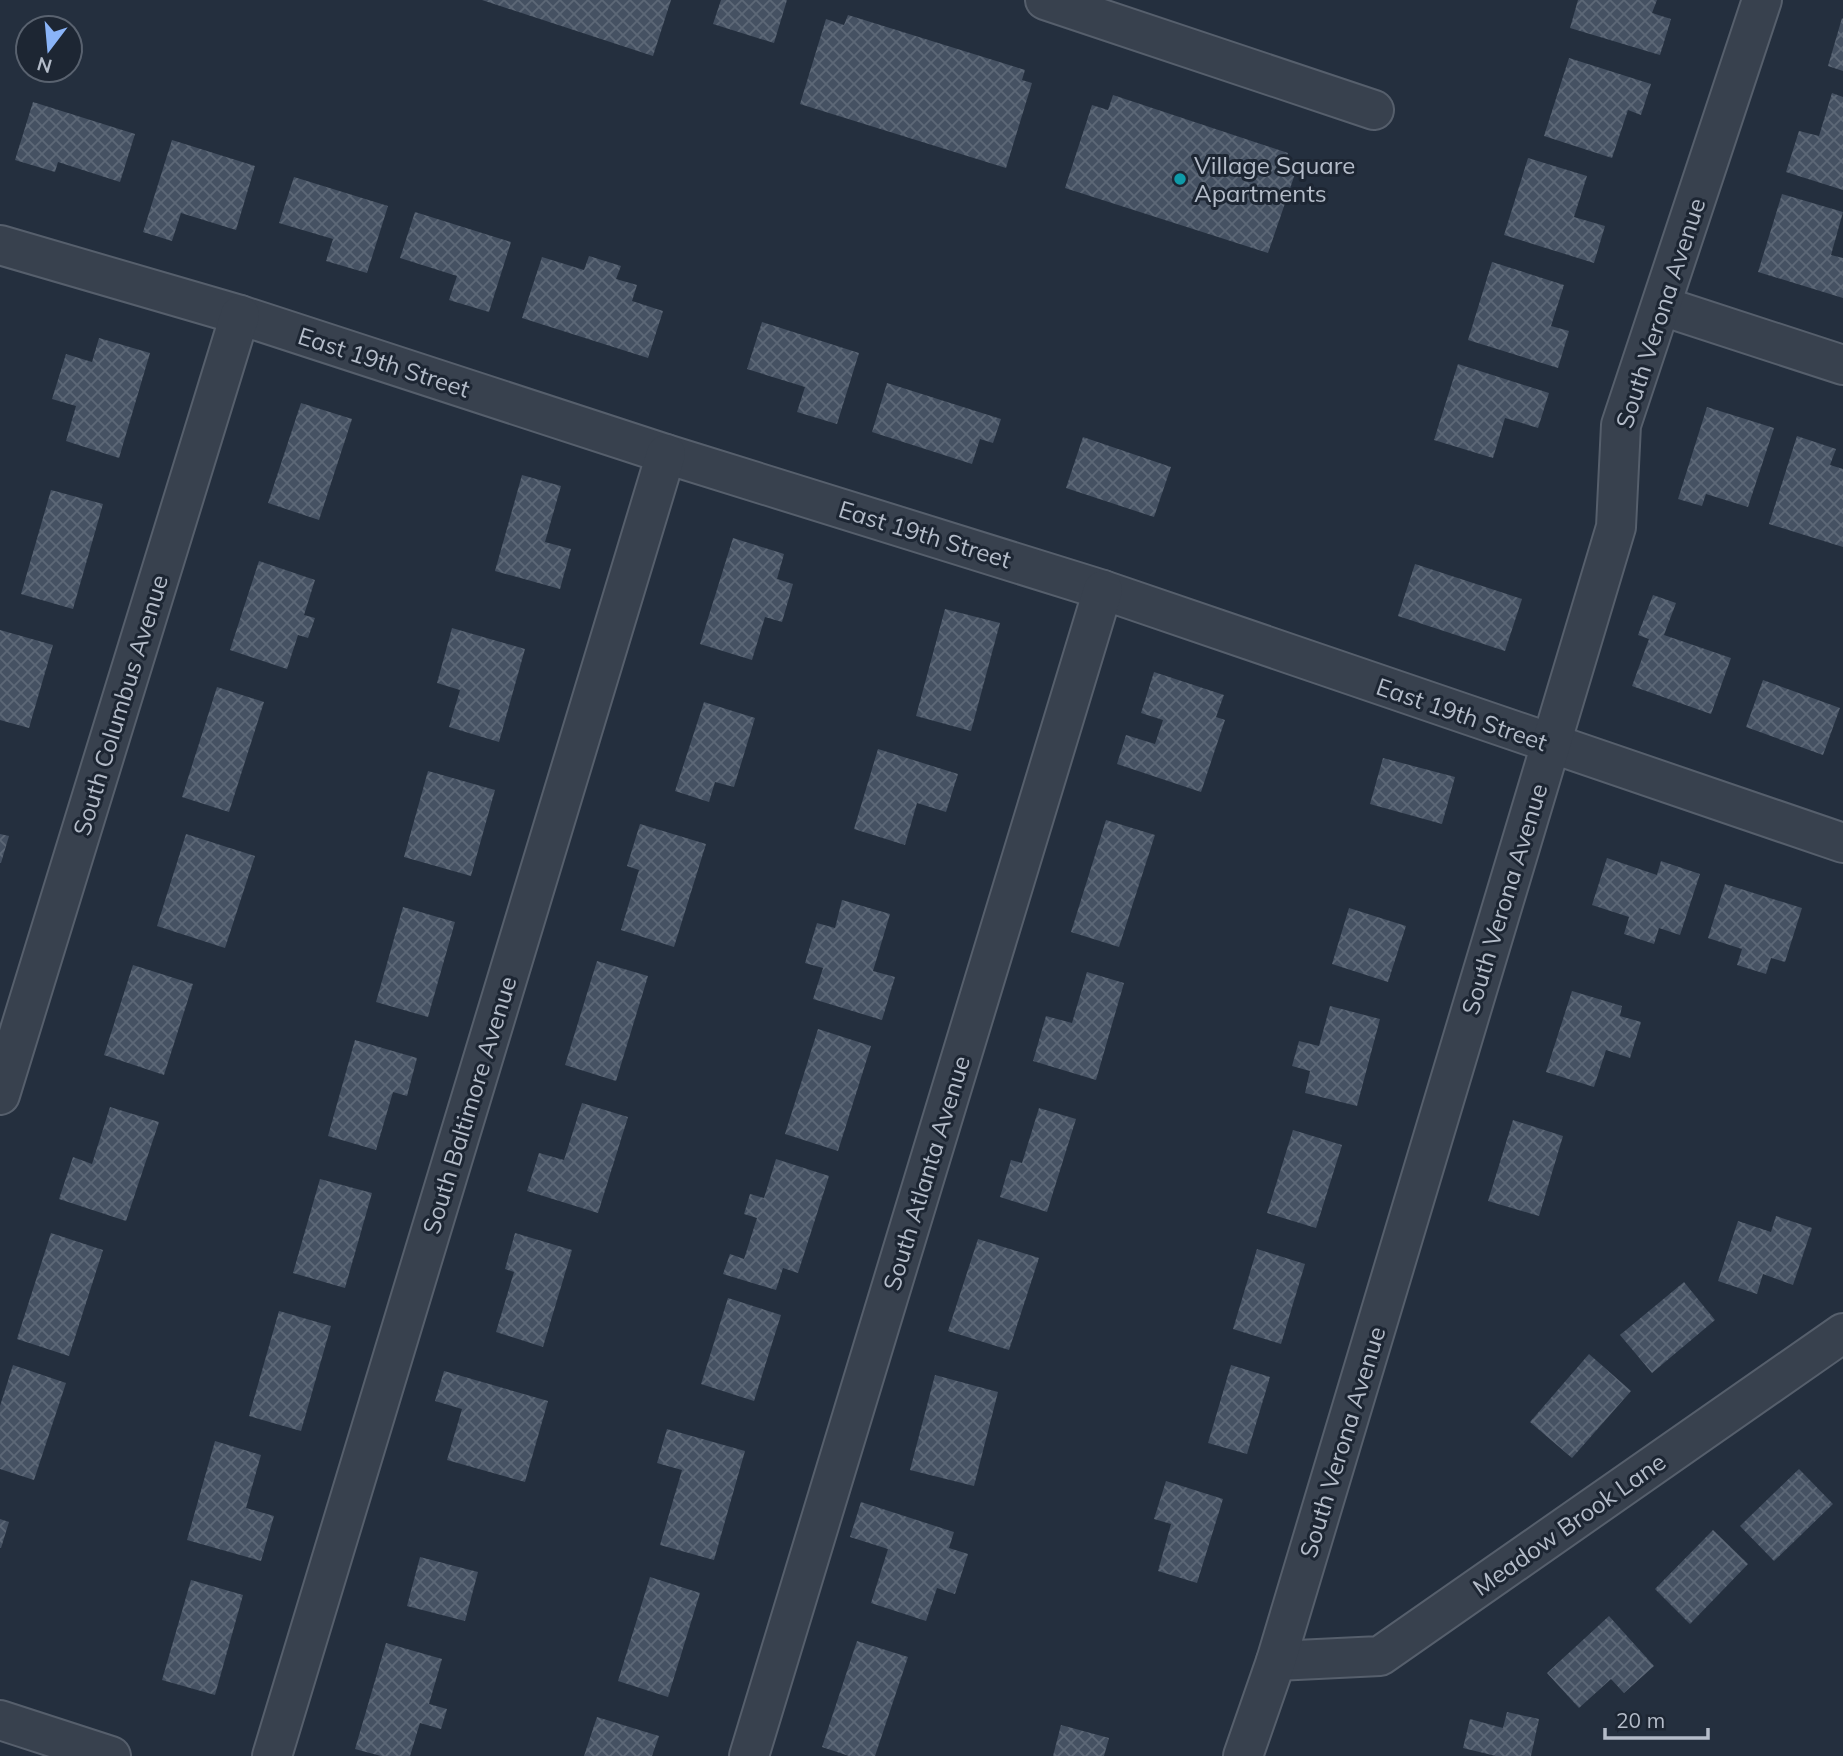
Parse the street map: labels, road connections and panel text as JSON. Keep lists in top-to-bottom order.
{
  "streets": {
    "street": [
      "South Verona Avenue",
      "East 19th Street",
      "South Columbus Avenue",
      "South Baltimore Avenue",
      "South Atlanta Avenue",
      "Meadow Brook Lane"
    ]
  },
  "crossings": [
    ["South Verona Avenue", "East 19th Street"],
    ["South Verona Avenue", "Meadow Brook Lane"],
    ["East 19th Street", "South Columbus Avenue"],
    ["East 19th Street", "South Baltimore Avenue"],
    ["East 19th Street", "South Atlanta Avenue"]
  ],
  "places": ["Village Square Apartments"],
  "scale_bar": "20 m",
  "north": "bottom"
}
